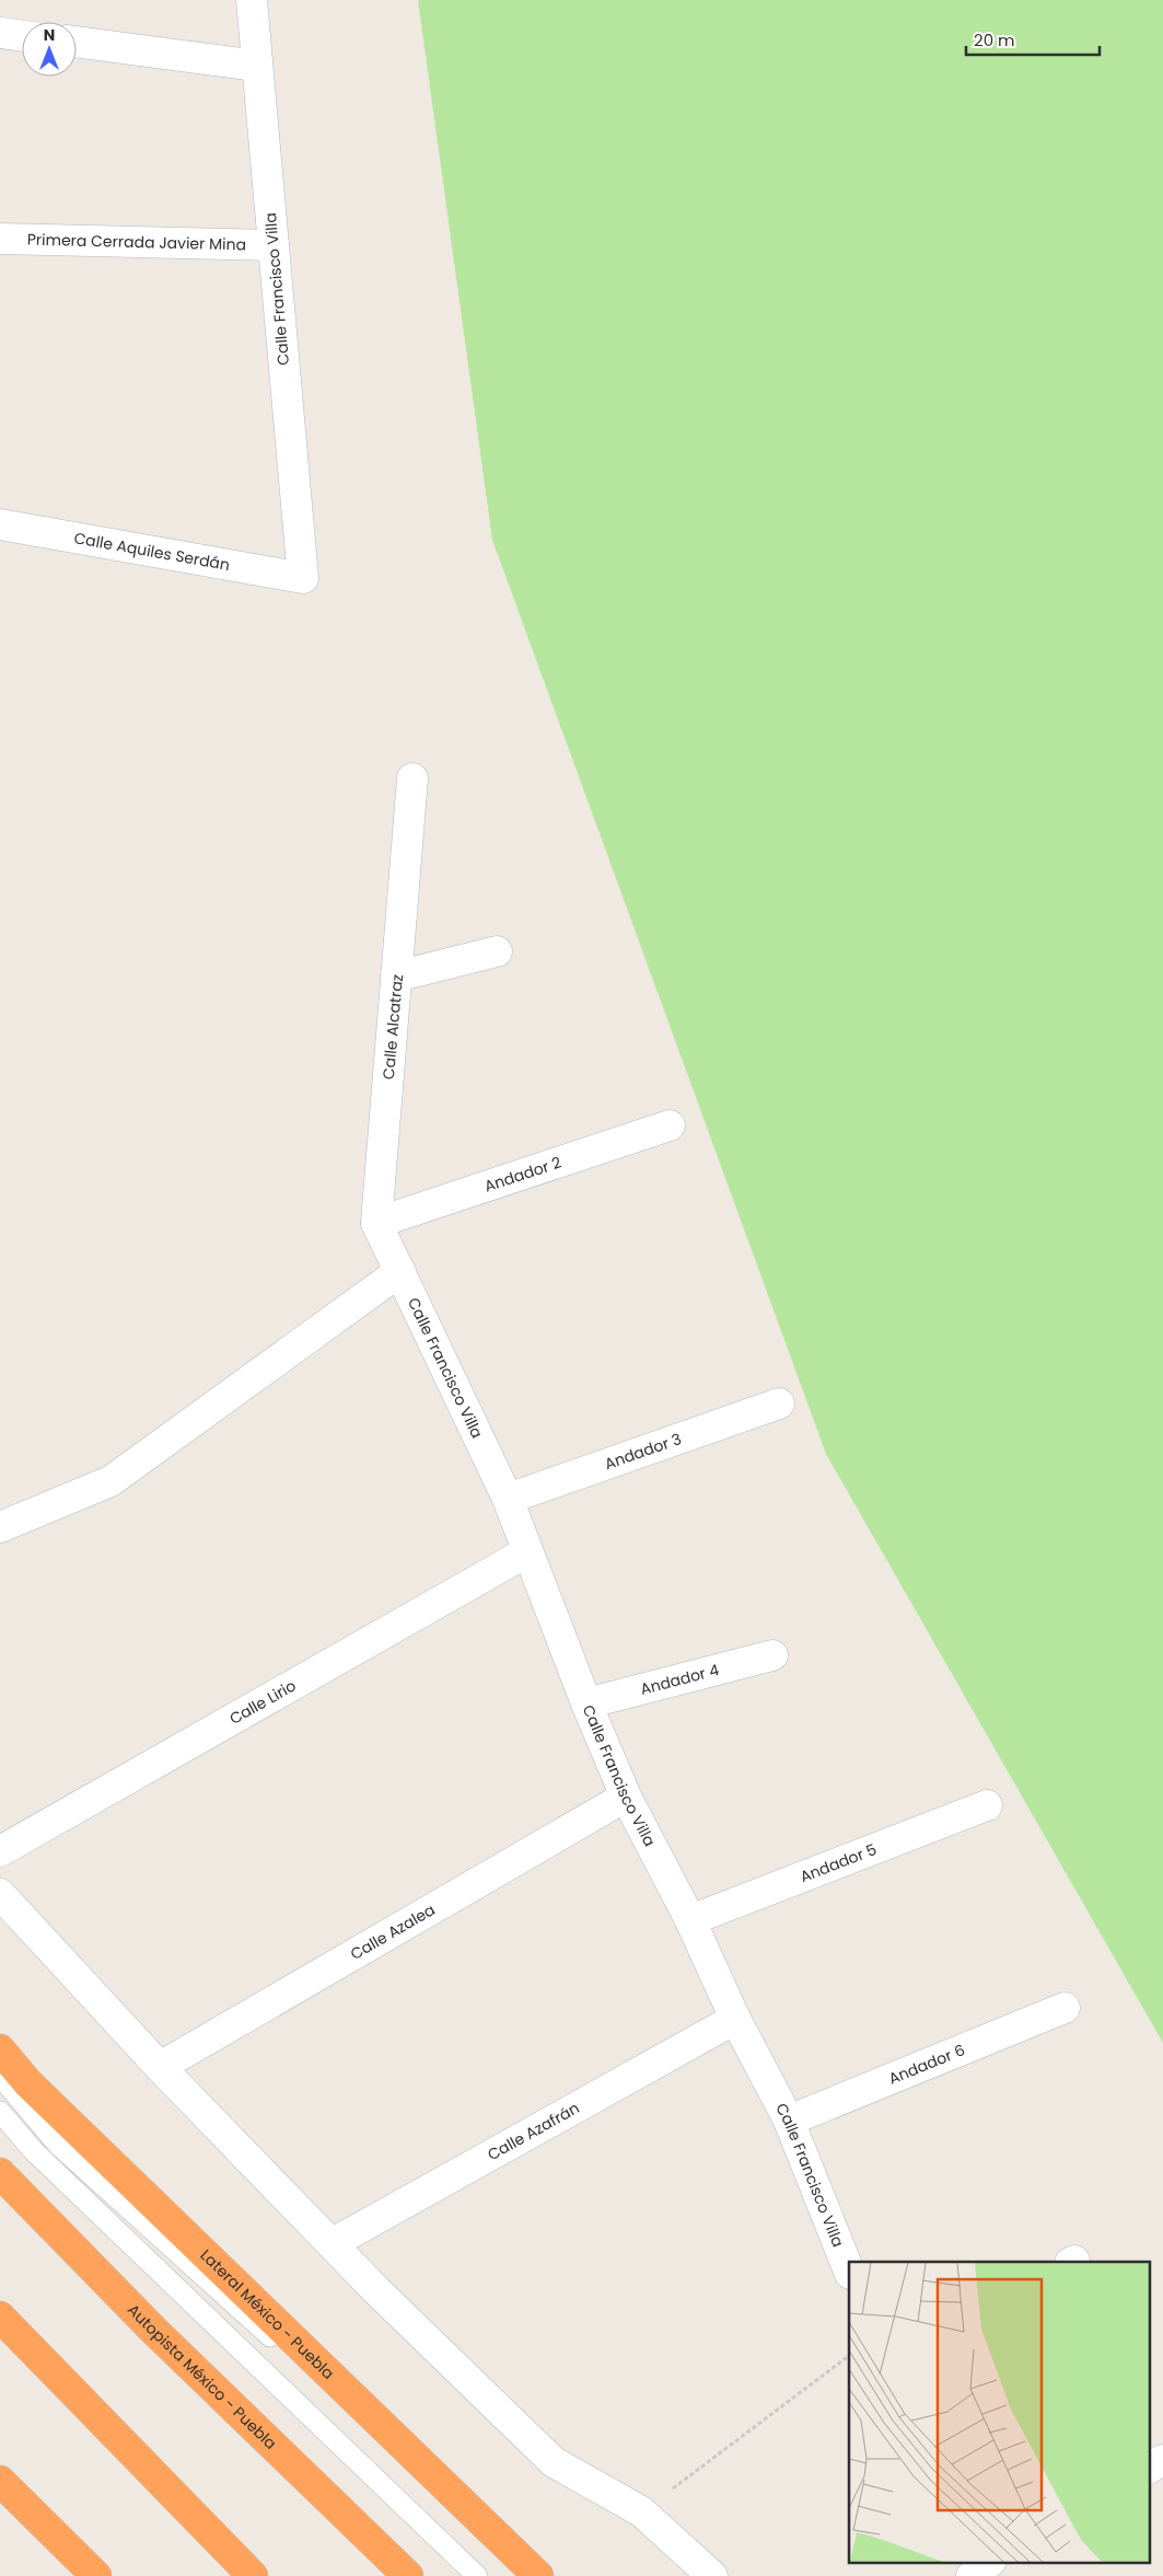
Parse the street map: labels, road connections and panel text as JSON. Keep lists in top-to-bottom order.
{
  "streets": {
    "highway": ["Lateral México - Puebla", "Autopista México - Puebla"],
    "street": [
      "Primera Cerrada Javier Mina",
      "Calle Francisco Villa",
      "Calle Aquiles Serdán",
      "Calle Alcatraz",
      "Andador 2",
      "Andador 3",
      "Andador 4",
      "Calle Lirio",
      "Andador 5",
      "Calle Azalea",
      "Andador 6",
      "Calle Azafrán"
    ]
  },
  "crossings": [
    ["Primera Cerrada Javier Mina", "Calle Francisco Villa"],
    ["Calle Francisco Villa", "Calle Aquiles Serdán"],
    ["Calle Francisco Villa", "Andador 3"],
    ["Calle Francisco Villa", "Andador 4"],
    ["Calle Francisco Villa", "Calle Lirio"],
    ["Calle Francisco Villa", "Andador 5"],
    ["Calle Francisco Villa", "Calle Azalea"],
    ["Calle Francisco Villa", "Andador 6"],
    ["Calle Francisco Villa", "Calle Azafrán"],
    ["Calle Alcatraz", "Andador 2"]
  ],
  "scale_bar": "20 m",
  "north": "top"
}
